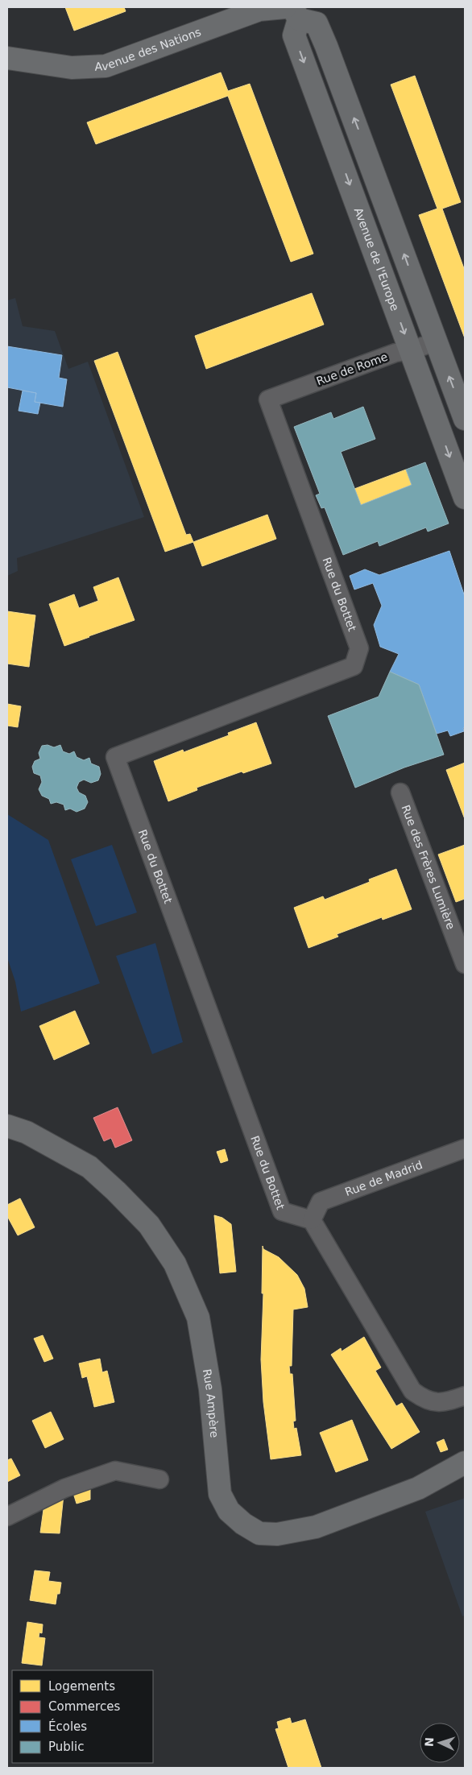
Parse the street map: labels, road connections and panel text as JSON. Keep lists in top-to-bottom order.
{
  "streets": {
    "street": [
      "Avenue des Nations",
      "Avenue de l'Europe",
      "Rue de Rome",
      "Rue du Bottet",
      "Rue des Frères Lumière",
      "Rue de Madrid",
      "Rue Ampère"
    ]
  },
  "crossings": [
    ["Avenue des Nations", "Avenue de l'Europe"],
    ["Avenue de l'Europe", "Rue de Rome"],
    ["Rue de Rome", "Rue du Bottet"],
    ["Rue du Bottet", "Rue de Madrid"]
  ],
  "legend": [
    "Logements",
    "Commerces",
    "Écoles",
    "Public"
  ],
  "north": "left"
}
